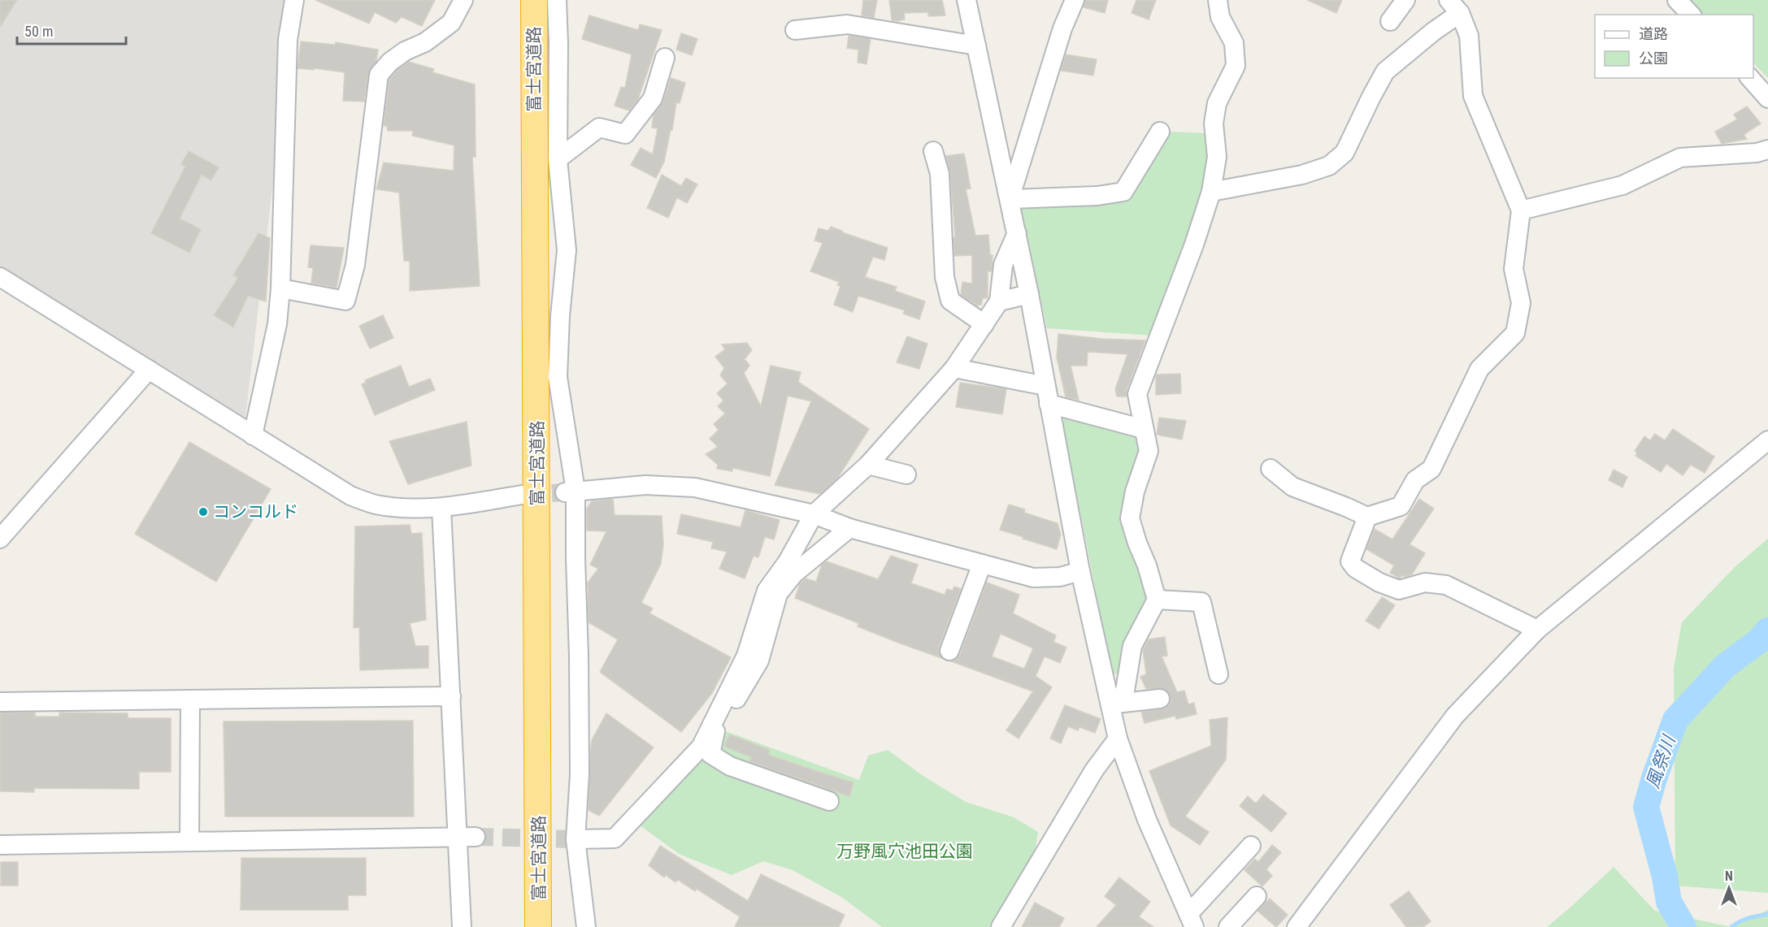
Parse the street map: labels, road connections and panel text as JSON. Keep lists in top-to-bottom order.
{
  "streets": {
    "highway": ["富士宮道路"]
  },
  "water": ["風祭川"],
  "parks": ["万野風穴池田公園"],
  "places": ["コンコルド"],
  "legend": ["道路", "公園"],
  "scale_bar": "50 m",
  "north": "top"
}
